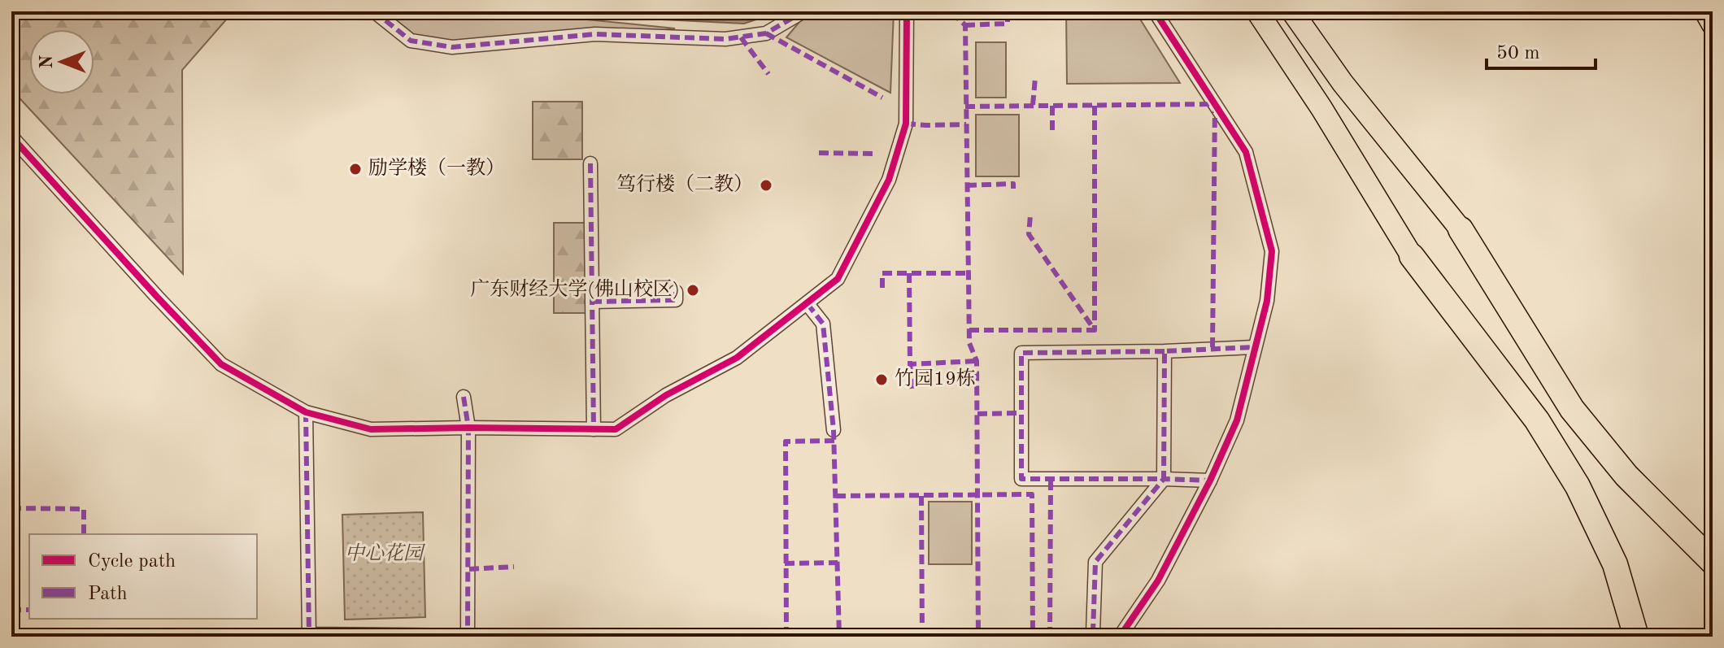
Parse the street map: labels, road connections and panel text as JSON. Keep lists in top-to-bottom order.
{
  "parks": ["中心花园"],
  "places": [
    "励学楼（一教）",
    "笃行楼（二教）",
    "广东财经大学(佛山校区)",
    "竹园19栋"
  ],
  "legend": ["Cycle path", "Path"],
  "scale_bar": "50 m",
  "north": "left"
}
